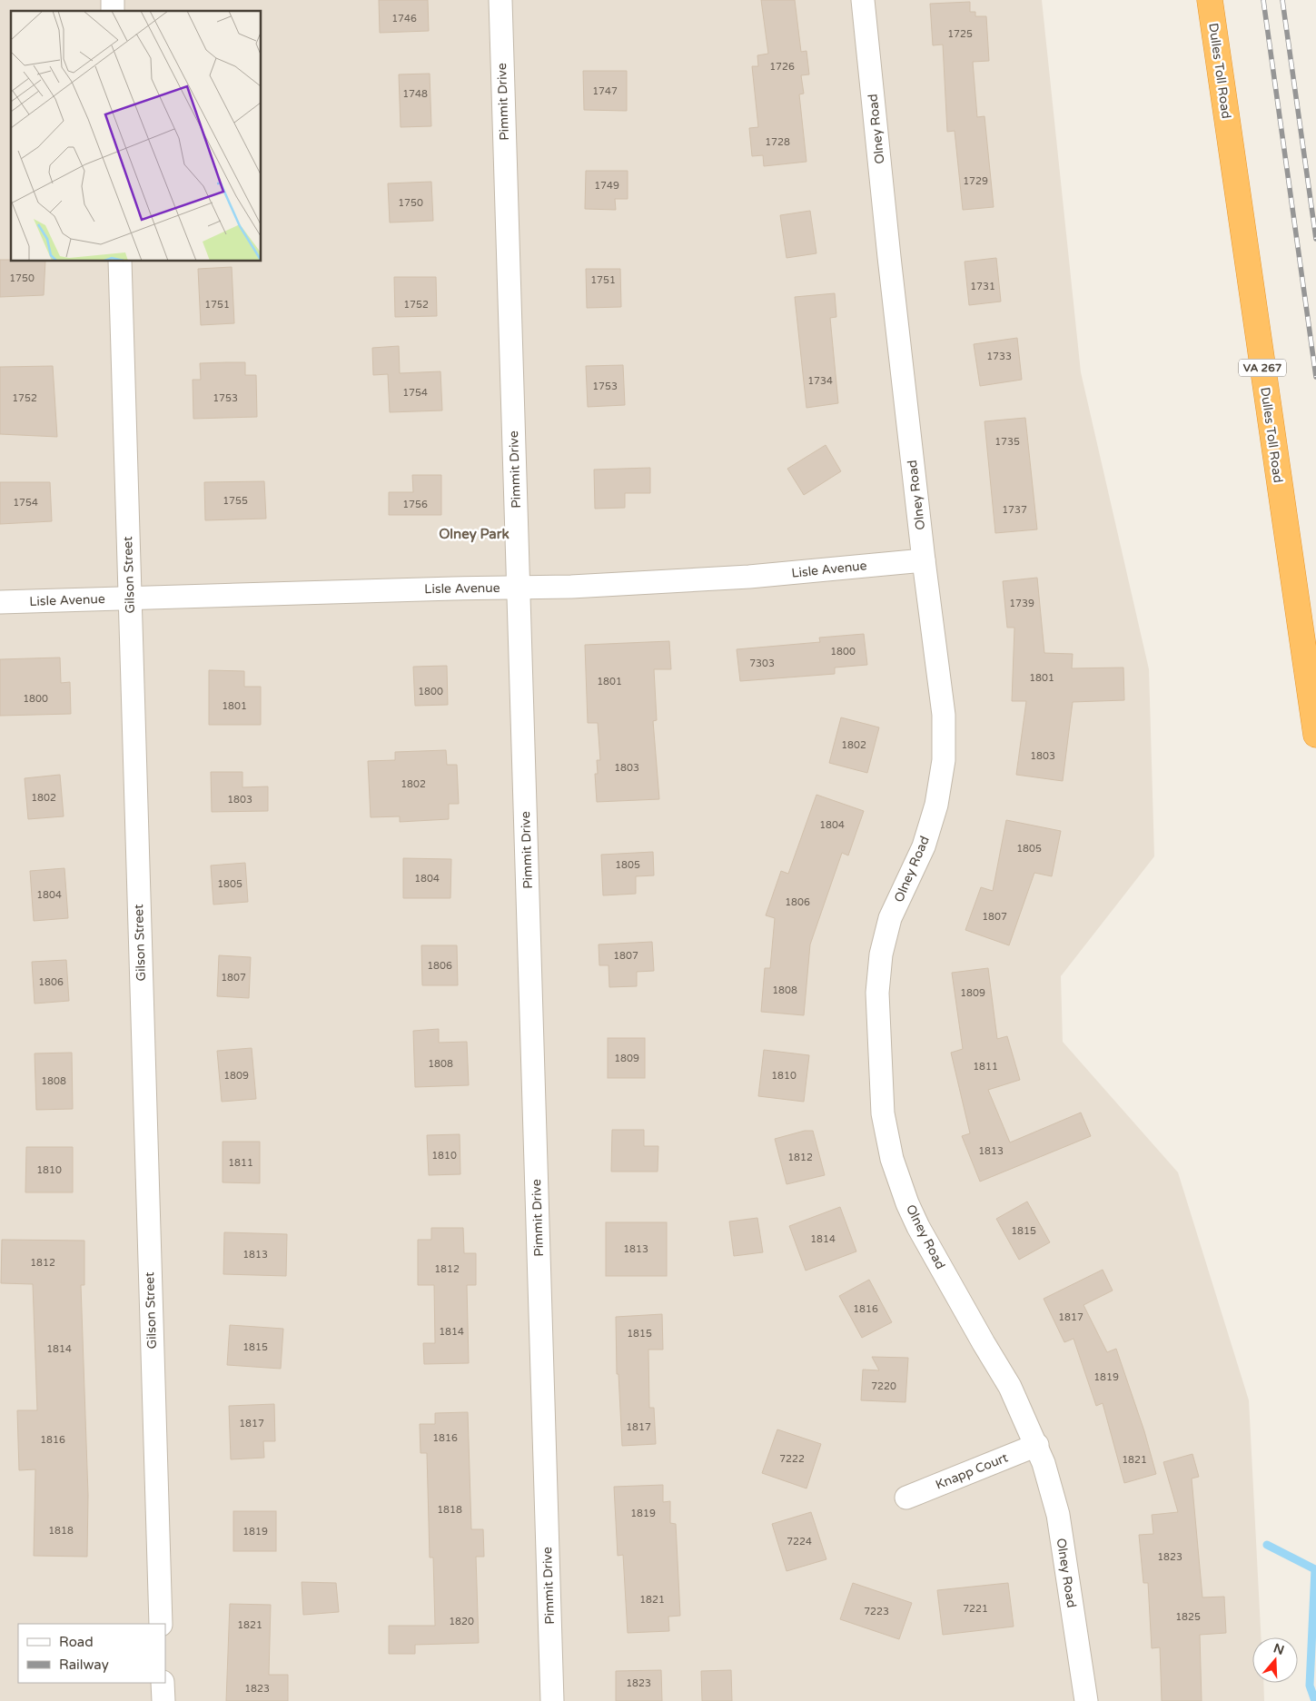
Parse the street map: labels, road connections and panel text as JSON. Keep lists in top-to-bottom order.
{
  "streets": {
    "highway": ["Dulles Toll Road", "VA 267"],
    "street": [
      "Pimmit Drive",
      "Olney Road",
      "Lisle Avenue",
      "Gilson Street",
      "Knapp Court"
    ]
  },
  "crossings": [
    ["Pimmit Drive", "Lisle Avenue"],
    ["Olney Road", "Lisle Avenue"],
    ["Olney Road", "Knapp Court"],
    ["Lisle Avenue", "Gilson Street"]
  ],
  "districts": ["Olney Park"],
  "house_numbers": [
    "1746",
    "1725",
    "1726",
    "1747",
    "1748",
    "1728",
    "1729",
    "1749",
    "1750",
    "1750",
    "1751",
    "1731",
    "1751",
    "1752",
    "1733",
    "1734",
    "1753",
    "1754",
    "1752",
    "1753",
    "1735",
    "1755",
    "1754",
    "1756",
    "1737",
    "1739",
    "1800",
    "7303",
    "1801",
    "1801",
    "1800",
    "1800",
    "1801",
    "1802",
    "1803",
    "1803",
    "1802",
    "1802",
    "1803",
    "1804",
    "1805",
    "1805",
    "1804",
    "1805",
    "1804",
    "1806",
    "1807",
    "1807",
    "1806",
    "1807",
    "1806",
    "1808",
    "1809",
    "1809",
    "1808",
    "1811",
    "1809",
    "1810",
    "1808",
    "1813",
    "1810",
    "1812",
    "1811",
    "1810",
    "1815",
    "1814",
    "1813",
    "1813",
    "1812",
    "1812",
    "1816",
    "1817",
    "1814",
    "1815",
    "1815",
    "1814",
    "1819",
    "7220",
    "1817",
    "1817",
    "1816",
    "1816",
    "7222",
    "1821",
    "1818",
    "1819",
    "1818",
    "1819",
    "7224",
    "1823",
    "1821",
    "7221",
    "7223",
    "1825",
    "1820",
    "1821",
    "1823",
    "1823"
  ],
  "legend": ["Road", "Railway"],
  "north": "top"
}
